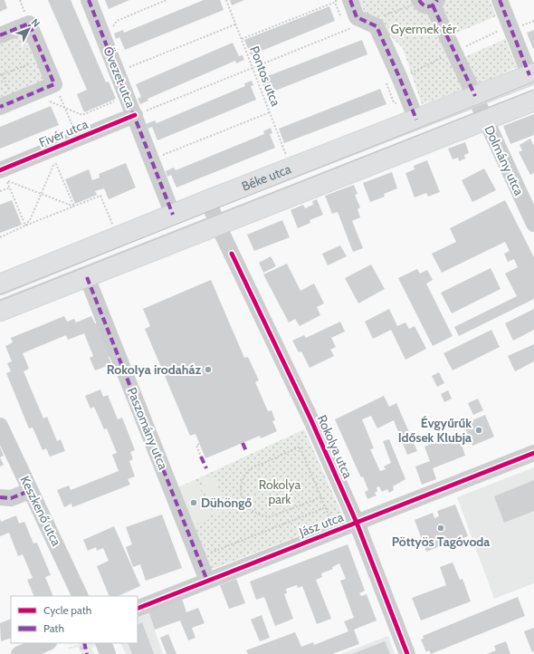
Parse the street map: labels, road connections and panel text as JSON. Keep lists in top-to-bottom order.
{
  "streets": {
    "main road": ["Béke utca"],
    "street": [
      "Övezet utca",
      "Fivér utca",
      "Dolmány utca",
      "Paszomány utca",
      "Rokolya utca",
      "Keszkenő utca",
      "Jász utca"
    ],
    "path": ["Pontos utca"]
  },
  "crossings": [
    ["Övezet utca", "Fivér utca"],
    ["Övezet utca", "Béke utca"],
    ["Dolmány utca", "Béke utca"],
    ["Béke utca", "Paszomány utca"],
    ["Béke utca", "Rokolya utca"],
    ["Paszomány utca", "Jász utca"],
    ["Rokolya utca", "Jász utca"]
  ],
  "parks": ["Gyermek tér", "Rokolya park"],
  "places": [
    "Rokolya irodaház",
    "Évgyűrűk Idősek Klubja",
    "Dühöngő",
    "Pöttyös Tagóvoda"
  ],
  "legend": ["Cycle path", "Path"],
  "north": "top right"
}
